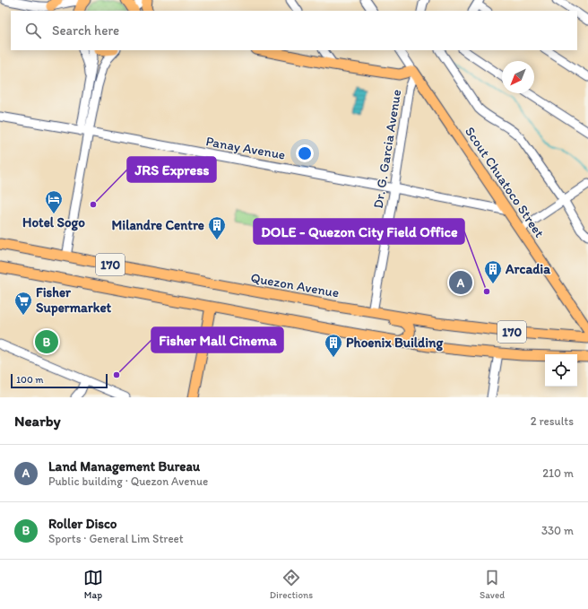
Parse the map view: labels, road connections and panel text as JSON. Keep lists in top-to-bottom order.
{
  "streets": {
    "main road": ["Scout Chuatoco Street", "170", "Quezon Avenue"],
    "street": ["Panay Avenue", "Dr. G. Garcia Avenue"]
  },
  "crossings": [
    ["Panay Avenue", "Dr. G. Garcia Avenue"],
    ["Panay Avenue", "Scout Chuatoco Street"],
    ["Dr. G. Garcia Avenue", "Scout Chuatoco Street"],
    ["Dr. G. Garcia Avenue", "Quezon Avenue"]
  ],
  "places": {
    "other": ["JRS Express", "DOLE - Quezon City Field Office", "Fisher Mall Cinema"],
    "hotel": ["Hotel Sogo"],
    "building": ["Milandre Centre", "Arcadia", "Phoenix Building"],
    "supermarket": ["Fisher Supermarket"]
  },
  "scale_bar": "100 m",
  "north": "bottom left",
  "page": {
    "search": "Search here",
    "pins": ["A", "B"],
    "scale": "100 m",
    "heading": ["Nearby", "2 results"],
    "list": [
      {
        "mark": "A",
        "name": "Land Management Bureau",
        "note": "Public building · Quezon Avenue",
        "value": "210 m"
      },
      {
        "mark": "B",
        "name": "Roller Disco",
        "note": "Sports · General Lim Street",
        "value": "330 m"
      }
    ],
    "nav": ["Map", "Directions", "Saved"]
  }
}
